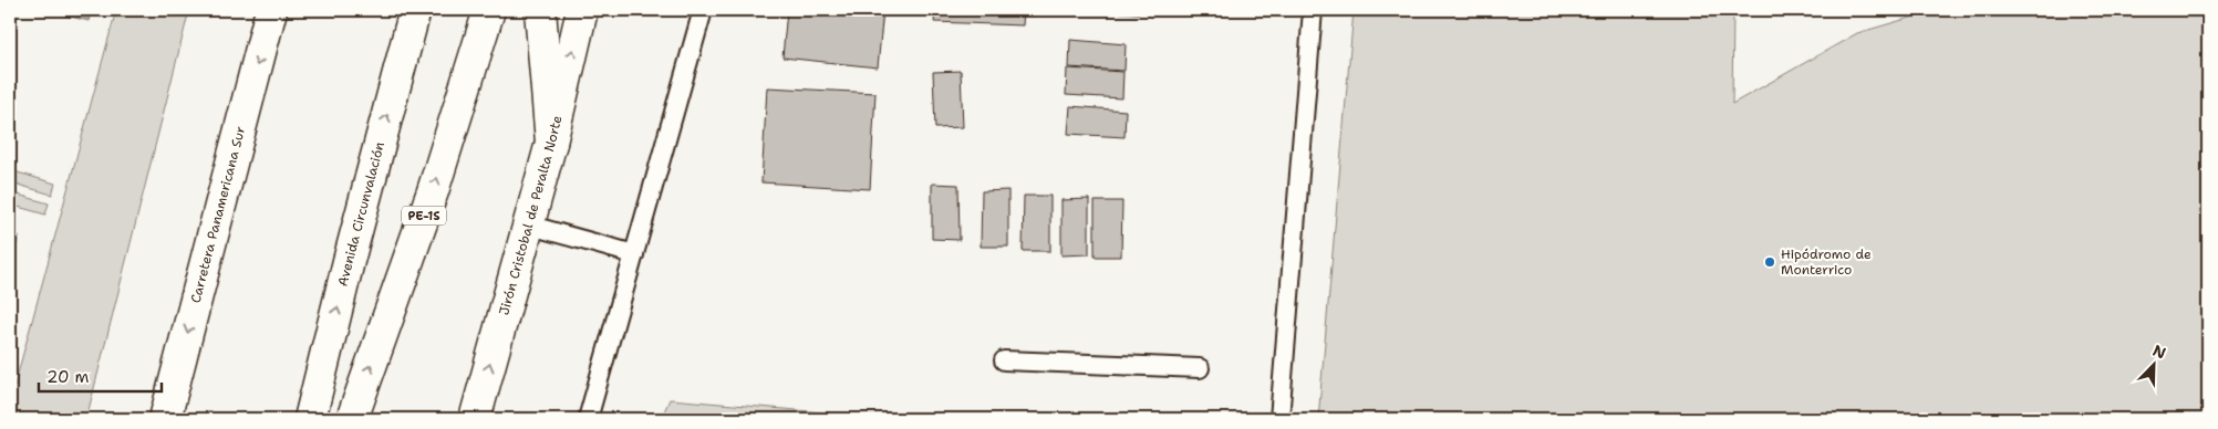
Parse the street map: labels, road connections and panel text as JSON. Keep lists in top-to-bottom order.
{
  "streets": {
    "main road": [
      "Carretera Panamericana Sur",
      "Avenida Circunvalación",
      "Jirón Cristobal de Peralta Norte",
      "PE-1S"
    ]
  },
  "places": ["Hipódromo de Monterrico"],
  "scale_bar": "20 m",
  "north": "top right"
}
